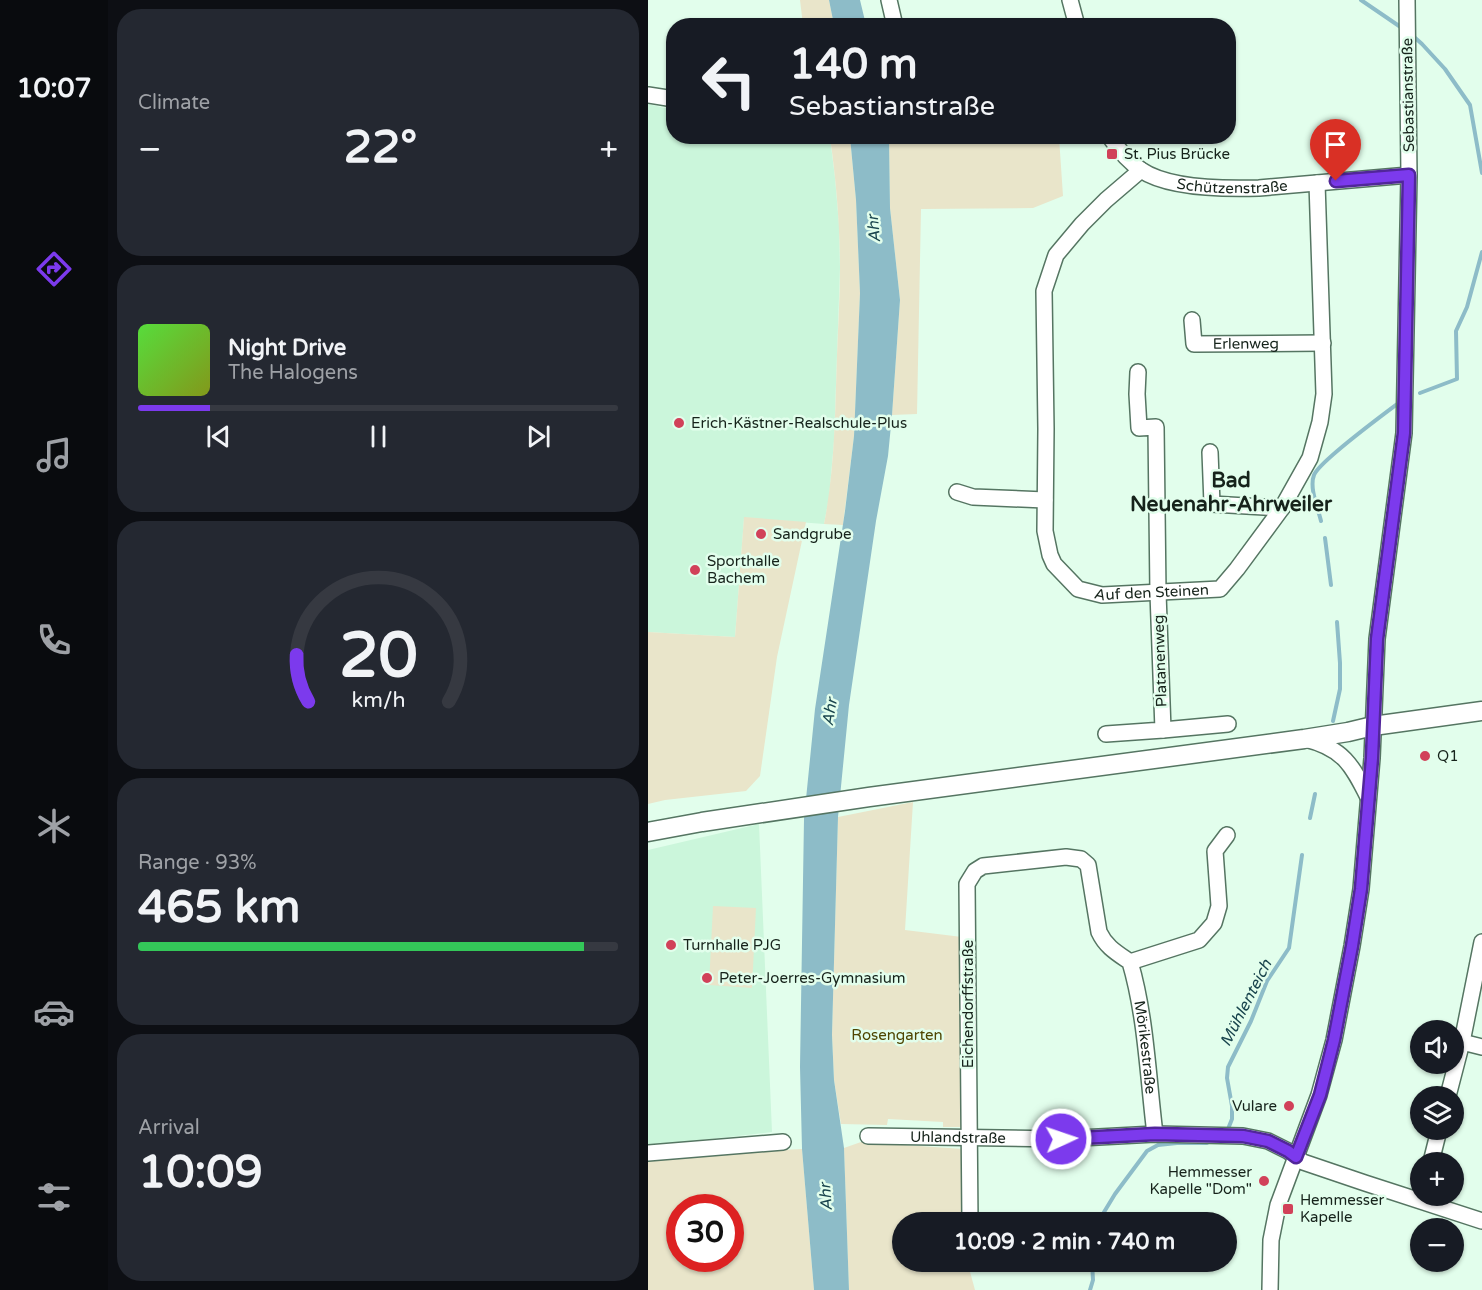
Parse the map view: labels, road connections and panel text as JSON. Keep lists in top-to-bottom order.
{
  "streets": {
    "street": [
      "Sebastianstraße",
      "Schützenstraße",
      "Erlenweg",
      "Auf den Steinen",
      "Platanenweg",
      "Eichendorffstraße",
      "Mörikestraße",
      "Uhlandstraße"
    ]
  },
  "crossings": [
    ["Sebastianstraße", "Schützenstraße"],
    ["Sebastianstraße", "Uhlandstraße"],
    ["Schützenstraße", "Auf den Steinen"],
    ["Erlenweg", "Auf den Steinen"],
    ["Auf den Steinen", "Platanenweg"],
    ["Eichendorffstraße", "Mörikestraße"],
    ["Eichendorffstraße", "Uhlandstraße"],
    ["Mörikestraße", "Uhlandstraße"]
  ],
  "districts": ["Bad Neuenahr-Ahrweiler"],
  "water": ["Ahr", "Mühlenteich"],
  "parks": ["Rosengarten"],
  "places": {
    "transit": ["St. Pius Brücke", "Hemmesser Kapelle"],
    "other": [
      "Erich-Kästner-Realschule-Plus",
      "Sandgrube",
      "Sporthalle Bachem",
      "Q1",
      "Turnhalle PJG",
      "Peter-Joerres-Gymnasium",
      "Vulare",
      "Hemmesser Kapelle \"Dom\""
    ]
  },
  "page": {
    "tabs": "10:07",
    "tile": [
      "Climate",
      ["Range · 93%", "465 km"],
      ["Arrival", "10:09"]
    ],
    "turn": ["140 m", "Sebastianstraße"],
    "heat": ["−", "22°", "+"],
    "song": ["Night Drive", "The Halogens"],
    "map_buttons": ["+", "−"],
    "limit": "30",
    "trip": "10:09 · 2 min · 740 m",
    "gauge": ["20", "km/h"]
  }
}
